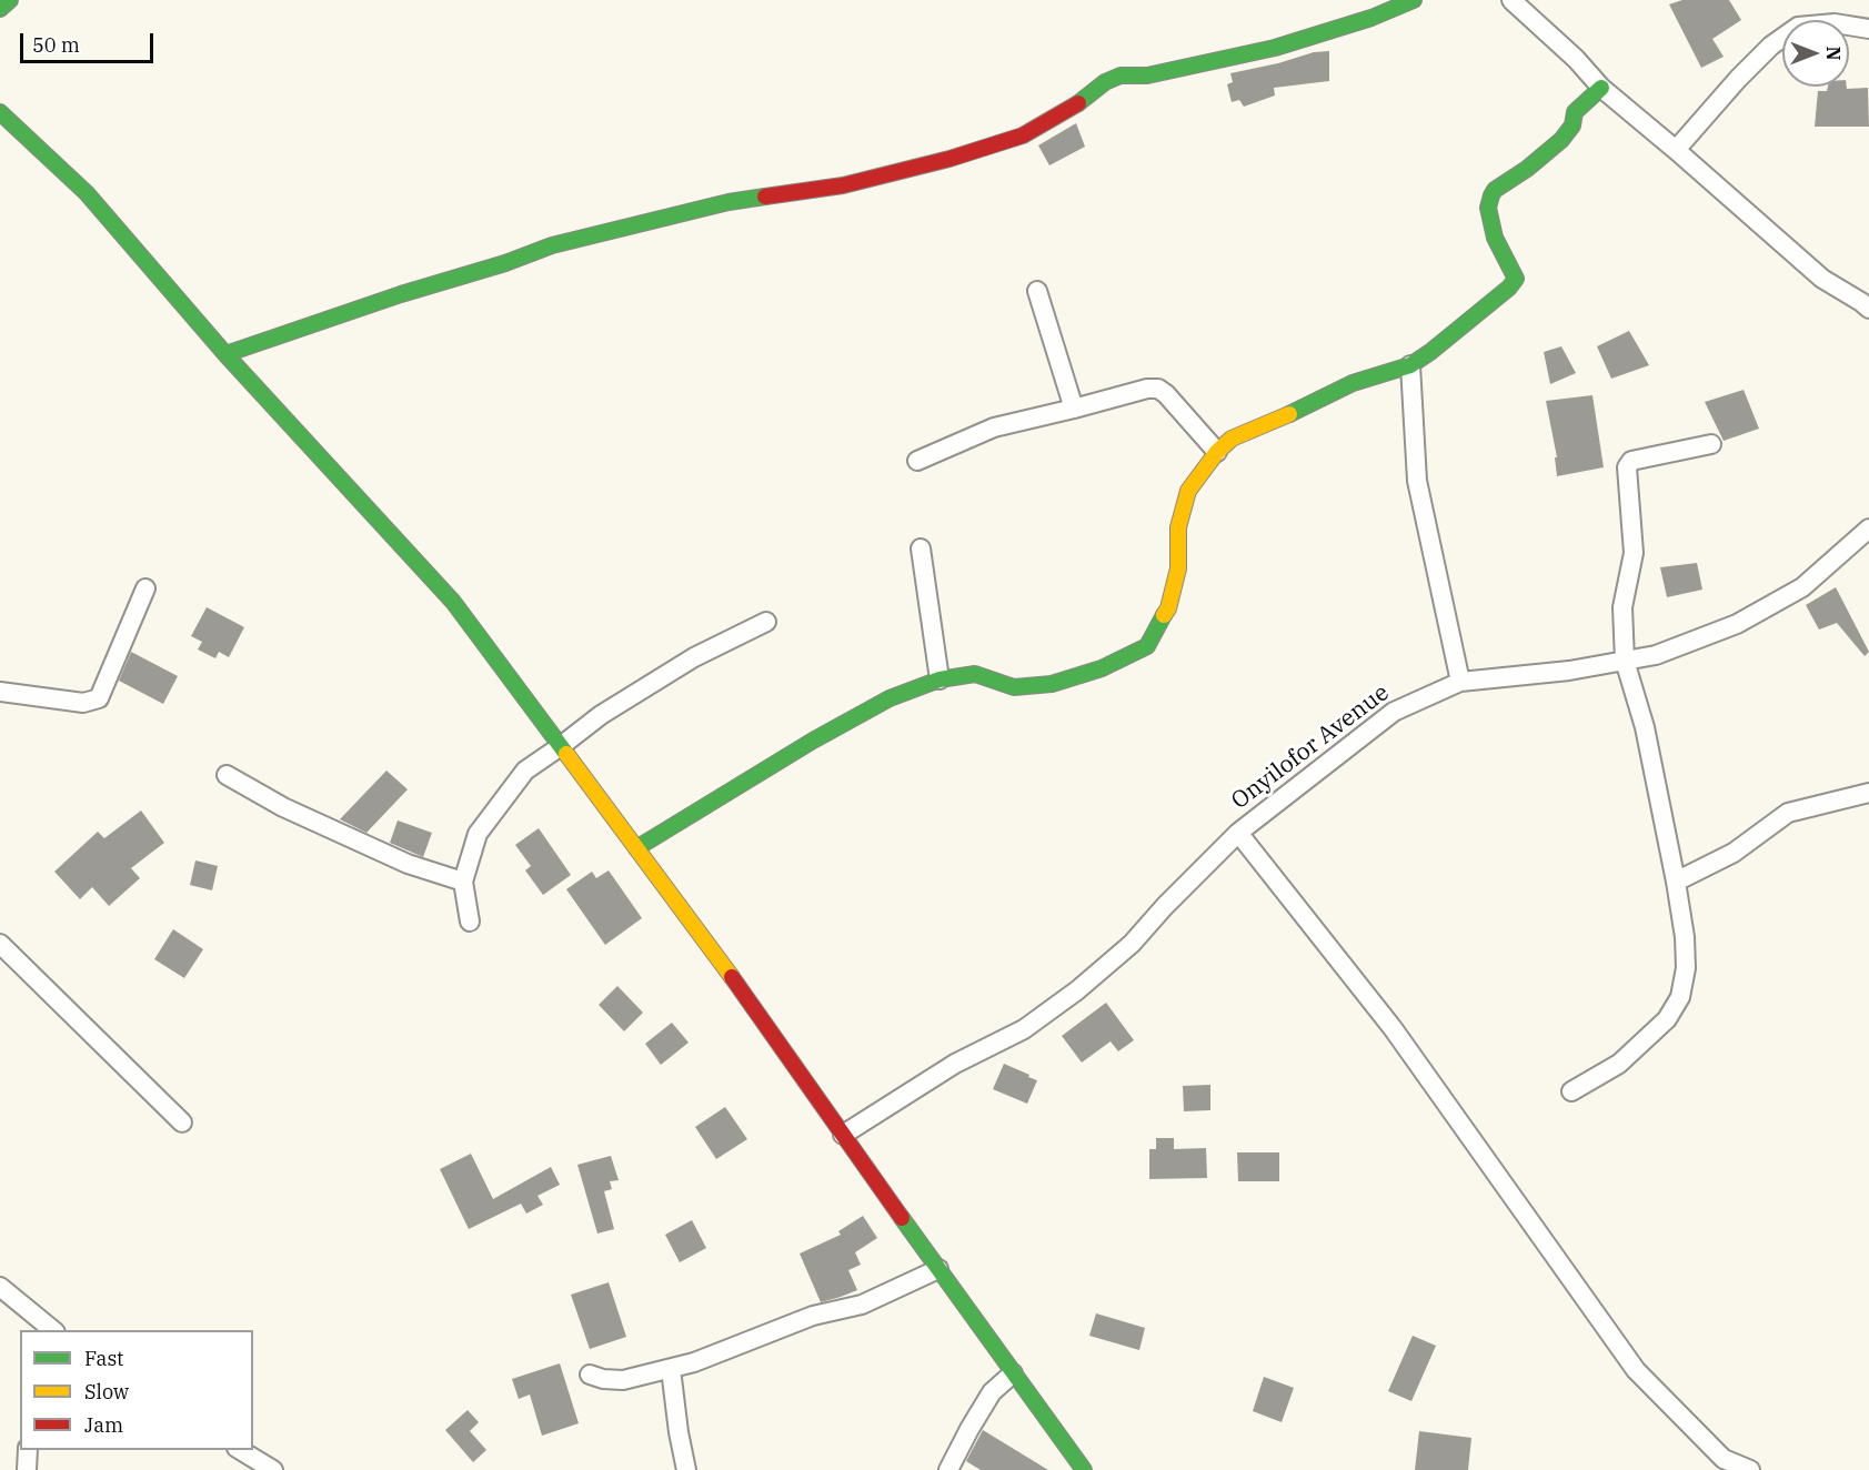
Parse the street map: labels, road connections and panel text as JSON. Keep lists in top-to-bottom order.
{
  "streets": {
    "street": ["Onyilofor Avenue"]
  },
  "legend": ["Fast", "Slow", "Jam"],
  "scale_bar": "50 m",
  "north": "right"
}
